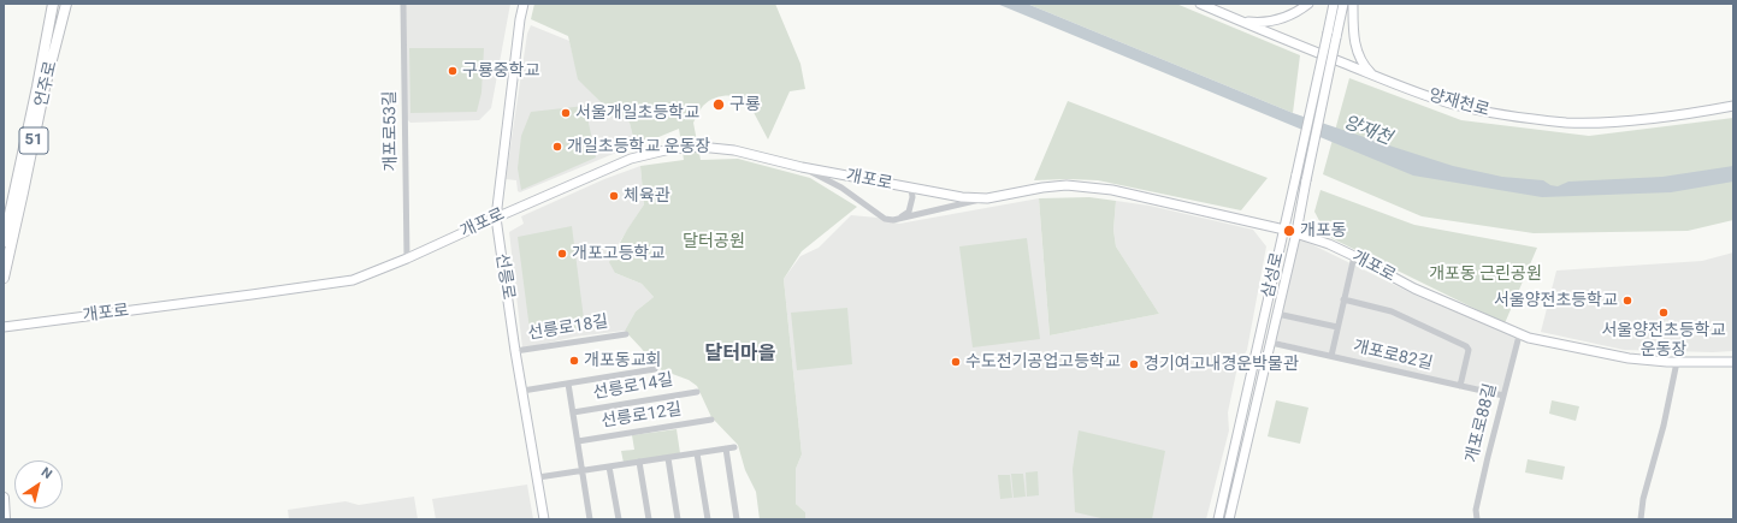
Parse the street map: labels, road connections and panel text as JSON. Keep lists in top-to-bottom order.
{
  "streets": {
    "main road": ["언주로", "51"],
    "street": [
      "양재천로",
      "개포로53길",
      "개포로",
      "삼성로",
      "선릉로",
      "선릉로18길",
      "개포로82길",
      "선릉로14길",
      "선릉로12길",
      "개포로88길"
    ]
  },
  "crossings": [
    ["개포로53길", "개포로"],
    ["개포로", "삼성로"],
    ["개포로", "선릉로"],
    ["개포로", "개포로82길"],
    ["개포로", "개포로88길"],
    ["선릉로", "선릉로18길"],
    ["개포로82길", "개포로88길"]
  ],
  "districts": ["달터마을"],
  "water": ["양재천"],
  "parks": ["달터공원", "개포동 근린공원"],
  "places": [
    "구룡중학교",
    "구룡",
    "서울개일초등학교",
    "개일초등학교 운동장",
    "체육관",
    "개포동",
    "개포고등학교",
    "서울양전초등학교",
    "서울양전초등학교 운동장",
    "개포동교회",
    "수도전기공업고등학교",
    "경기여고내경운박물관"
  ],
  "north": "top right"
}
